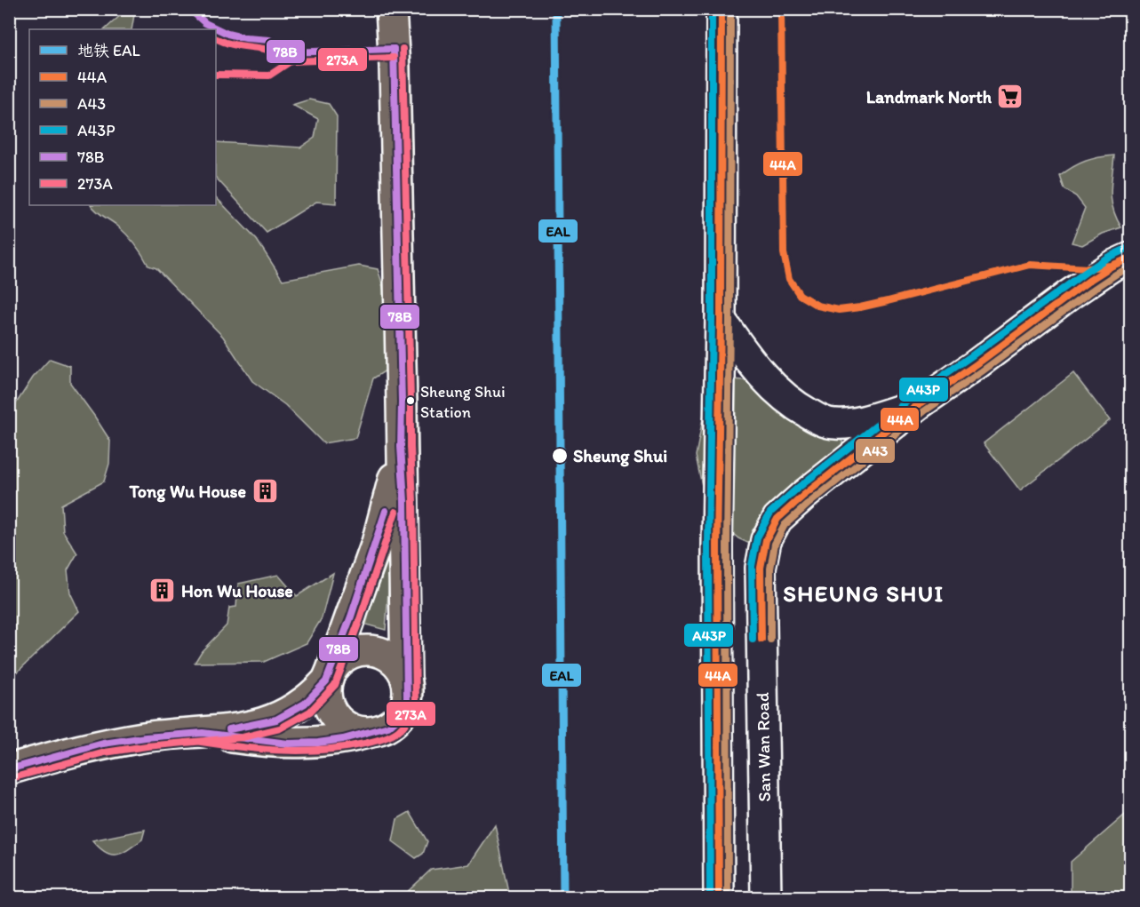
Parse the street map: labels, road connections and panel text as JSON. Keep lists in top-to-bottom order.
{
  "streets": {
    "street": ["San Wan Road"]
  },
  "districts": ["SHEUNG SHUI"],
  "places": {
    "supermarket": ["Landmark North"],
    "other": ["Sheung Shui Station", "Sheung Shui"],
    "building": ["Tong Wu House", "Hon Wu House"]
  },
  "lines": [
    "metro line EAL",
    "transit line 44A",
    "transit line A43",
    "transit line A43P",
    "transit line 78B",
    "transit line 273A"
  ],
  "legend": [
    "地铁 EAL",
    "44A",
    "A43",
    "A43P",
    "78B",
    "273A"
  ]
}
